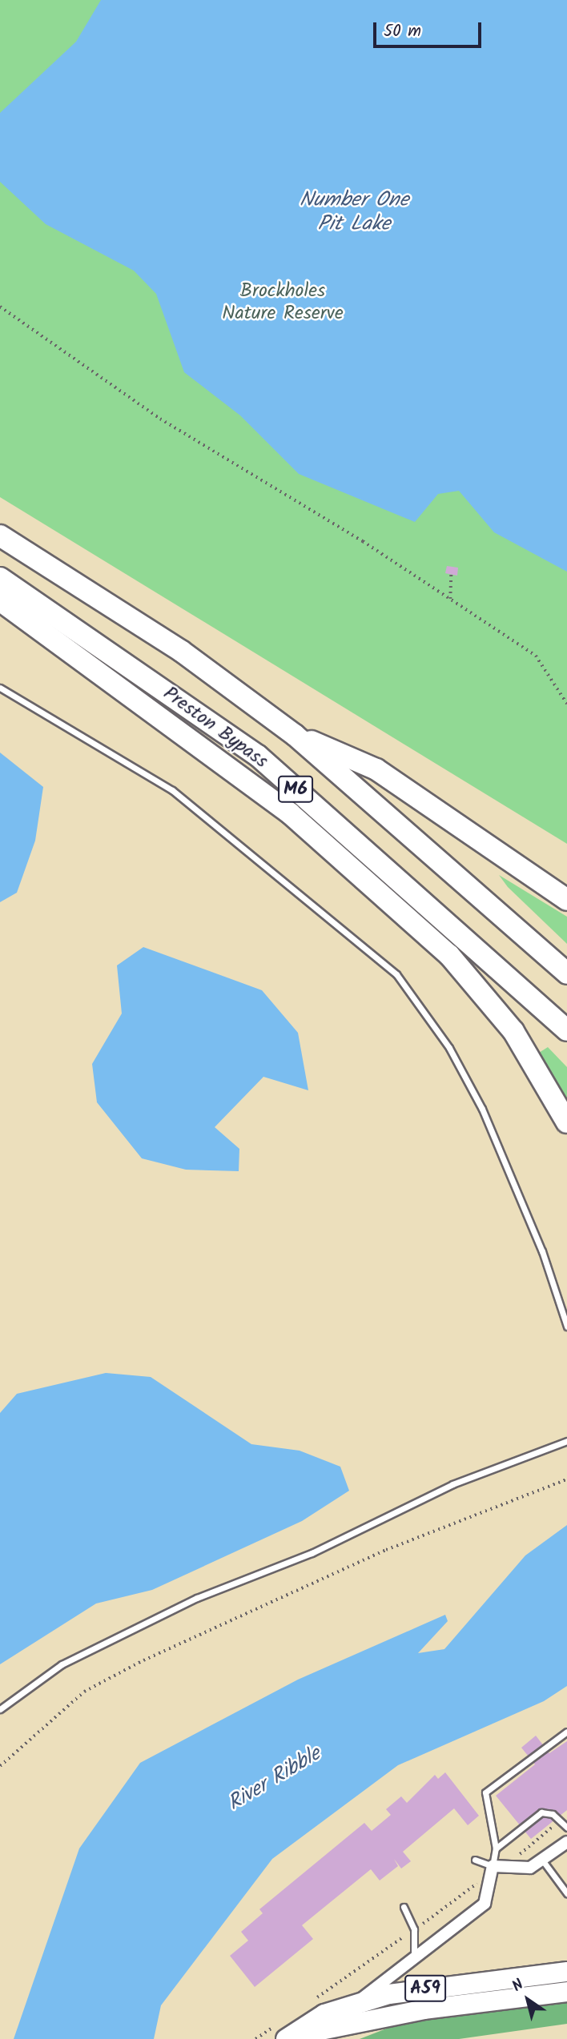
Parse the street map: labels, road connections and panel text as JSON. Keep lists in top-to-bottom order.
{
  "streets": {
    "highway": ["Preston Bypass", "M6", "A59"]
  },
  "water": ["Number One Pit Lake", "River Ribble"],
  "parks": ["Brockholes Nature Reserve"],
  "scale_bar": "50 m",
  "north": "top left"
}
